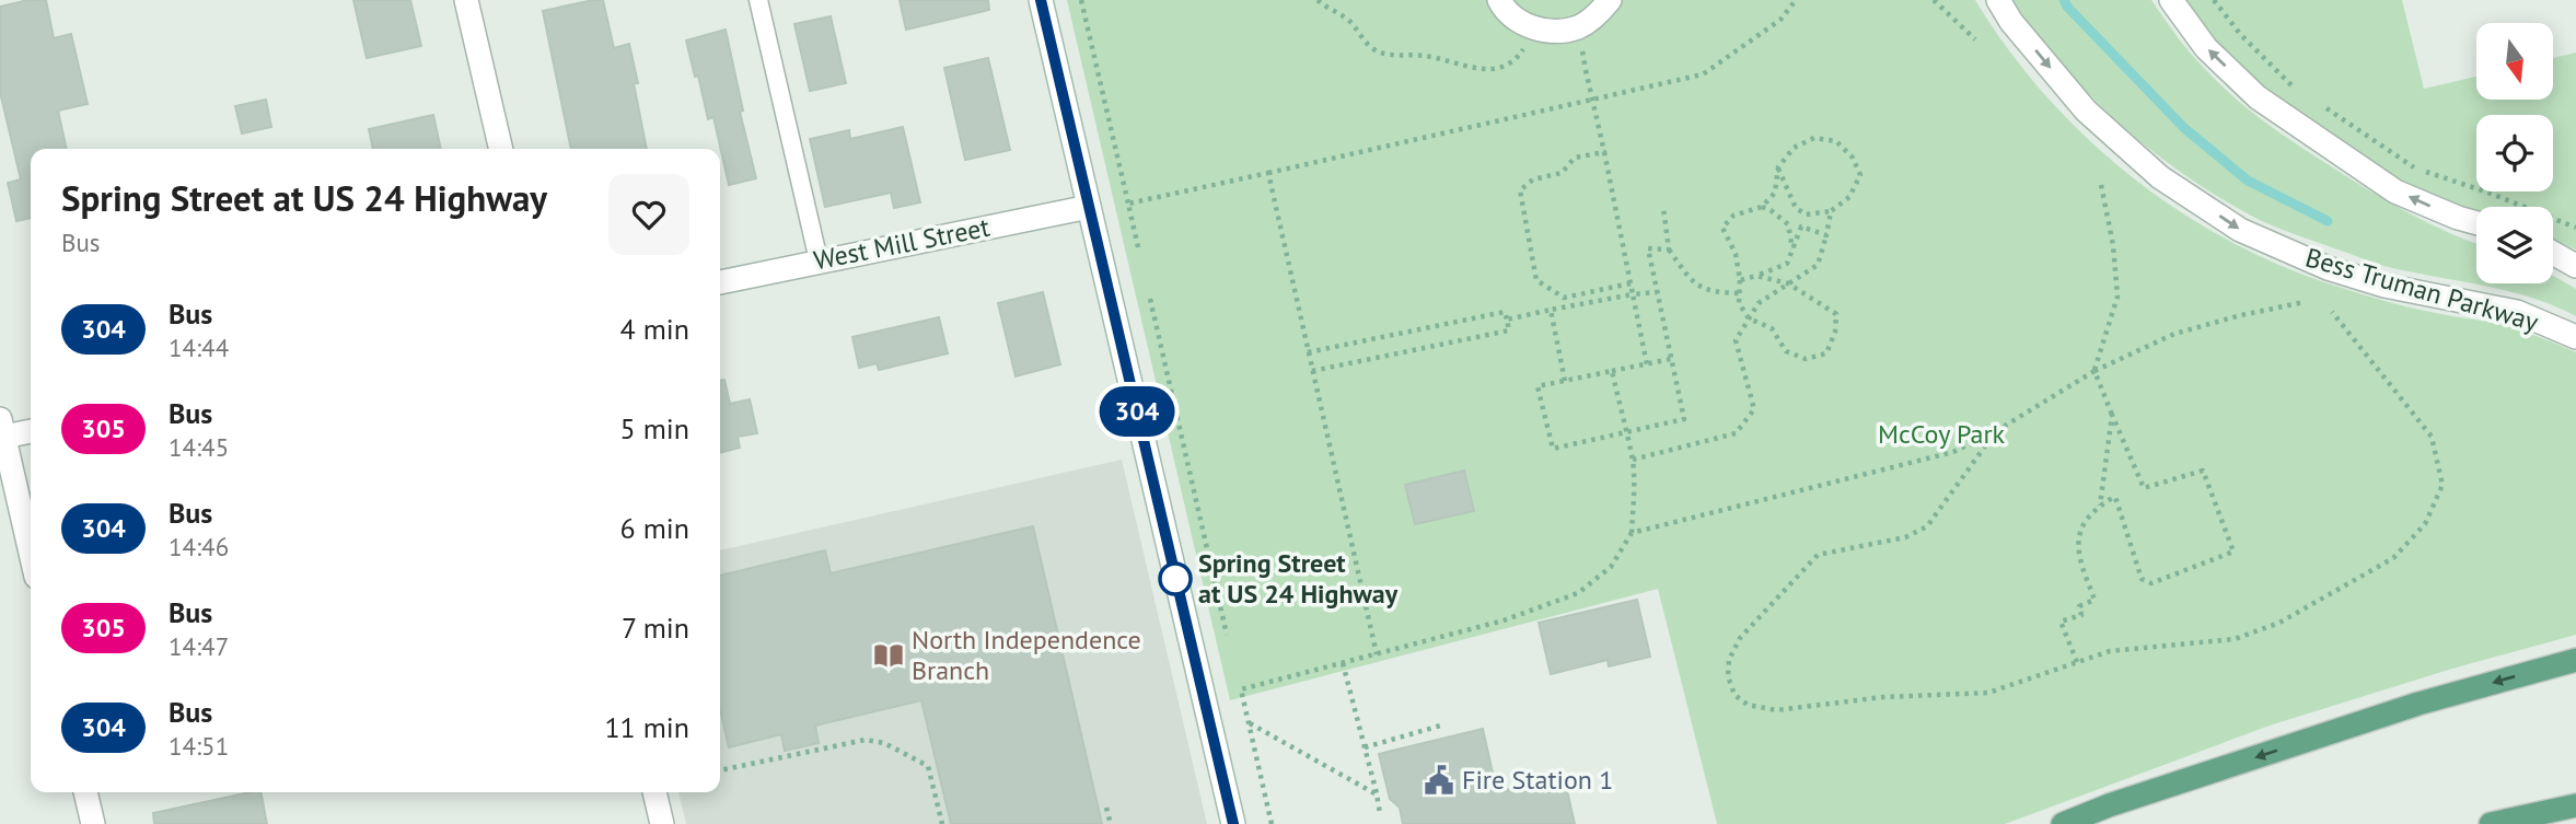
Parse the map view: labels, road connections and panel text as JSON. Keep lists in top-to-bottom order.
{
  "streets": {
    "street": ["West Mill Street", "Bess Truman Parkway"]
  },
  "parks": ["McCoy Park"],
  "places": {
    "other": ["Spring Street at US 24 Highway"],
    "library": ["North Independence Branch"],
    "public building": ["Fire Station 1"]
  },
  "lines": ["bus line 304"],
  "north": "bottom",
  "page": {
    "on_map": "304",
    "heading": ["Spring Street at US 24 Highway", "Bus"],
    "list": [
      {
        "mark": "304",
        "name": "Bus",
        "note": "14:44",
        "value": "4 min"
      },
      {
        "mark": "305",
        "name": "Bus",
        "note": "14:45",
        "value": "5 min"
      },
      {
        "mark": "304",
        "name": "Bus",
        "note": "14:46",
        "value": "6 min"
      },
      {
        "mark": "305",
        "name": "Bus",
        "note": "14:47",
        "value": "7 min"
      },
      {
        "mark": "304",
        "name": "Bus",
        "note": "14:51",
        "value": "11 min"
      }
    ]
  }
}
